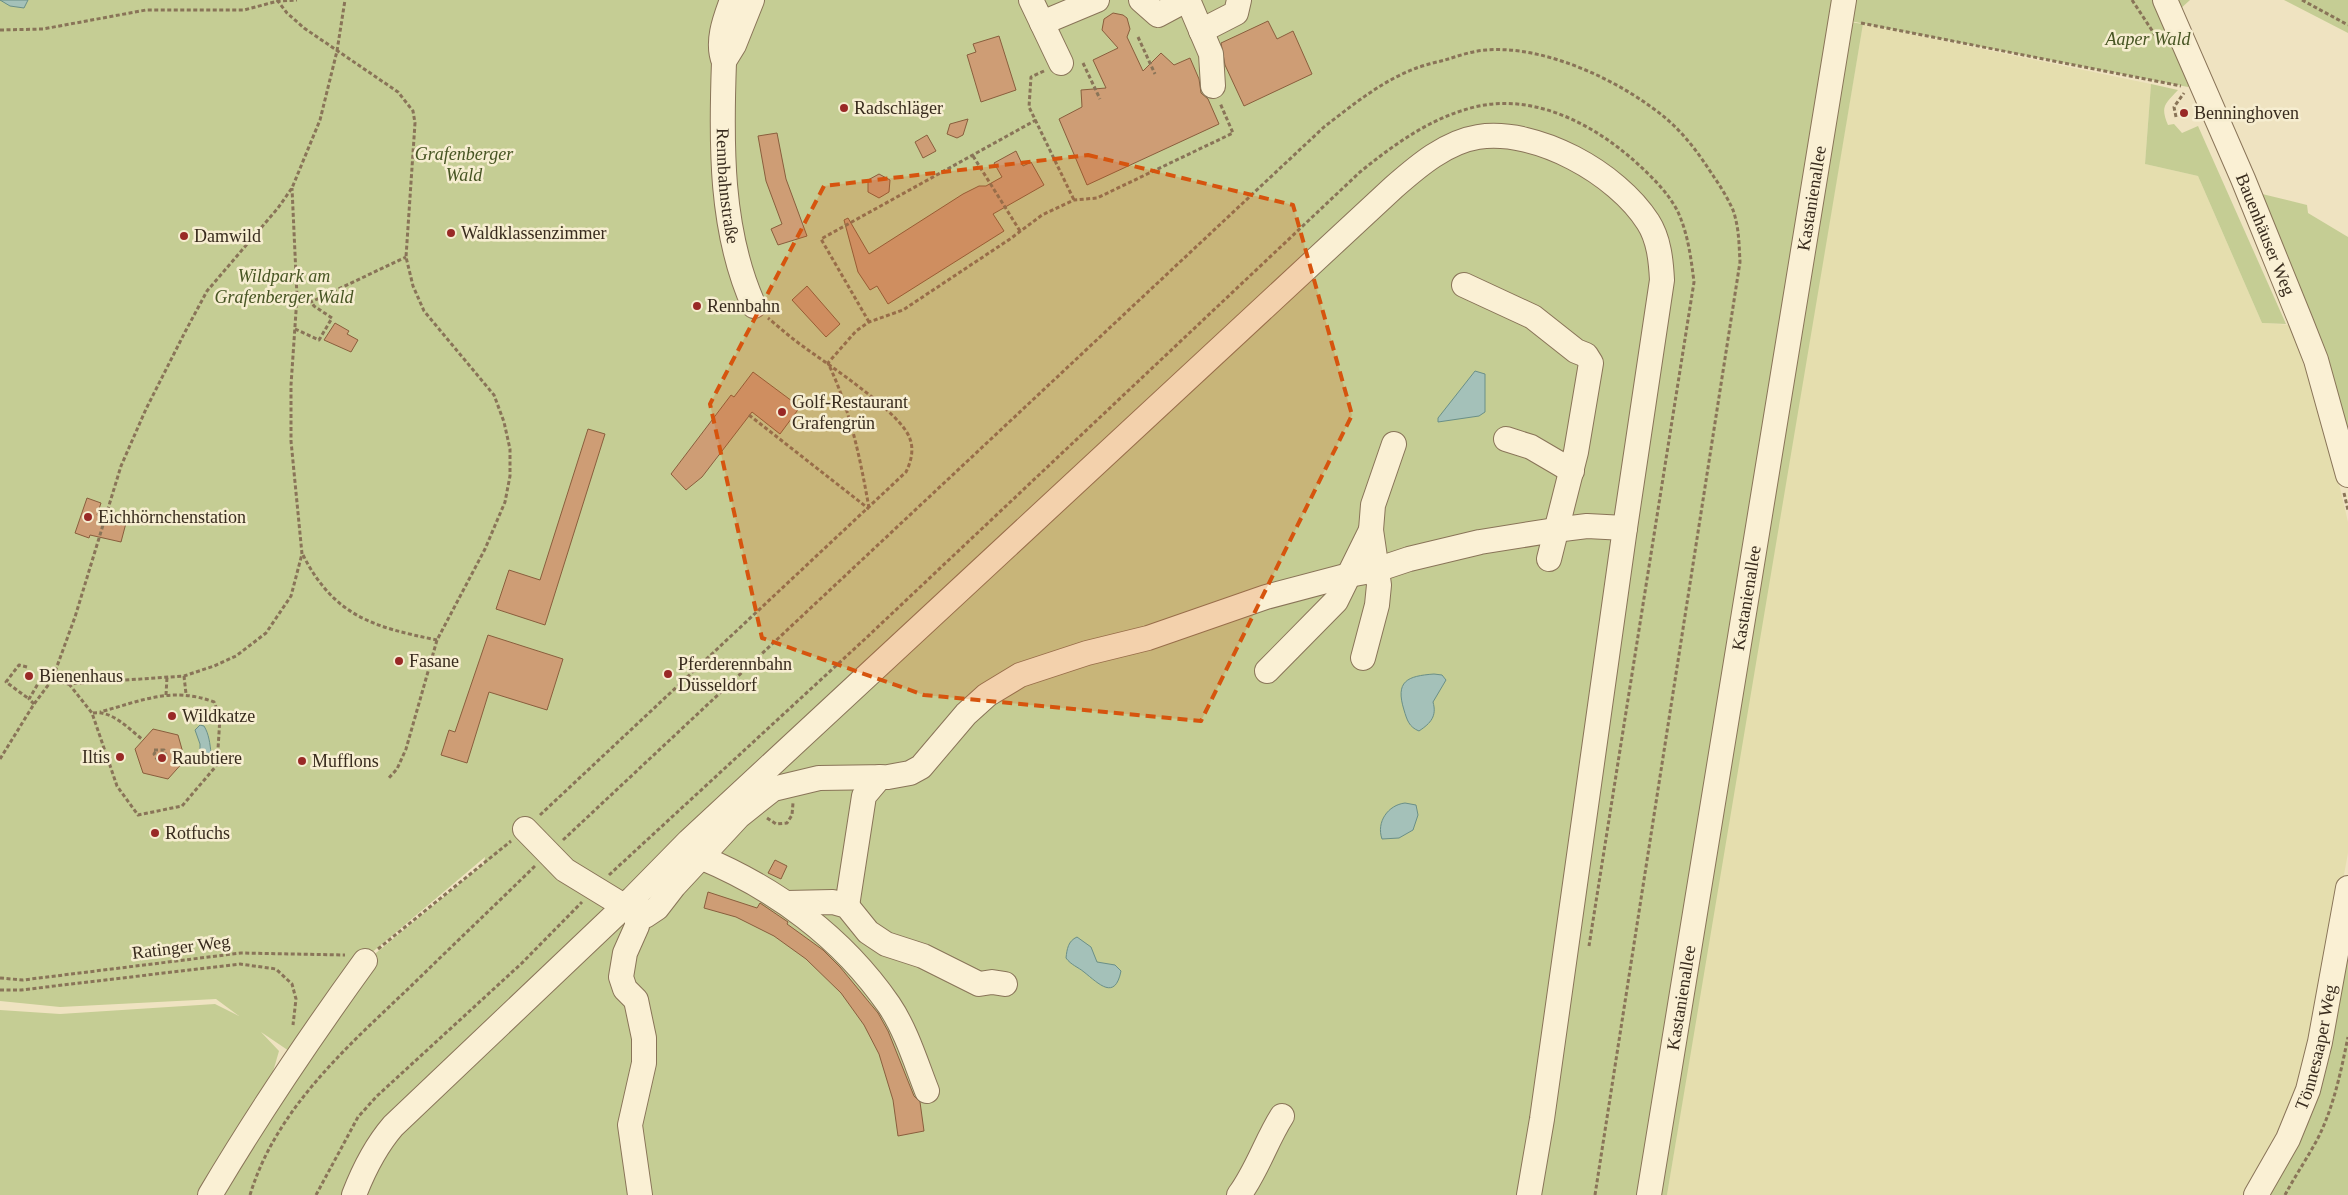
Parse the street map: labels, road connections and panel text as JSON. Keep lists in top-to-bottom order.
{
  "streets": {
    "lane": [
      "Rennbahnstraße",
      "Kastanienallee",
      "Bauenhäuser Weg",
      "Tönnesaaper Weg"
    ],
    "path": ["Ratinger Weg"]
  },
  "parks": ["Aaper Wald", "Grafenberger Wald", "Wildpark am Grafenberger Wald"],
  "places": [
    "Radschläger",
    "Benninghoven",
    "Waldklassenzimmer",
    "Damwild",
    "Rennbahn",
    "Golf-Restaurant Grafengrün",
    "Eichhörnchenstation",
    "Fasane",
    "Pferderennbahn Düsseldorf",
    "Bienenhaus",
    "Wildkatze",
    "Iltis",
    "Raubtiere",
    "Mufflons",
    "Rotfuchs"
  ]
}
